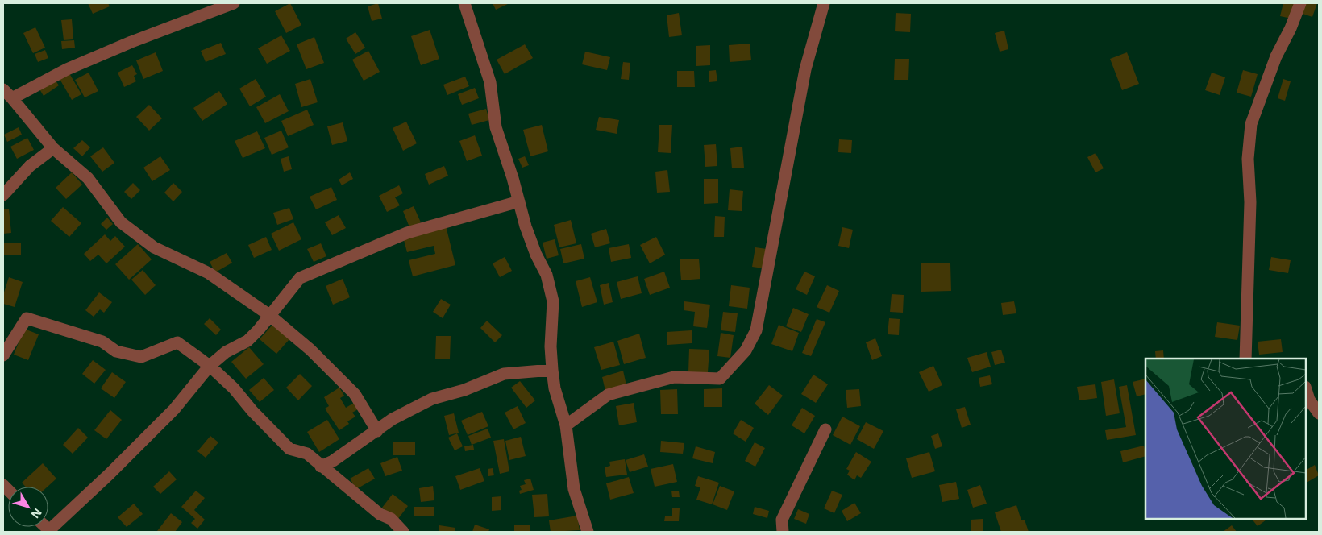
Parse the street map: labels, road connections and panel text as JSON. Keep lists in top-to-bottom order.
{
  "north": "bottom right"
}
